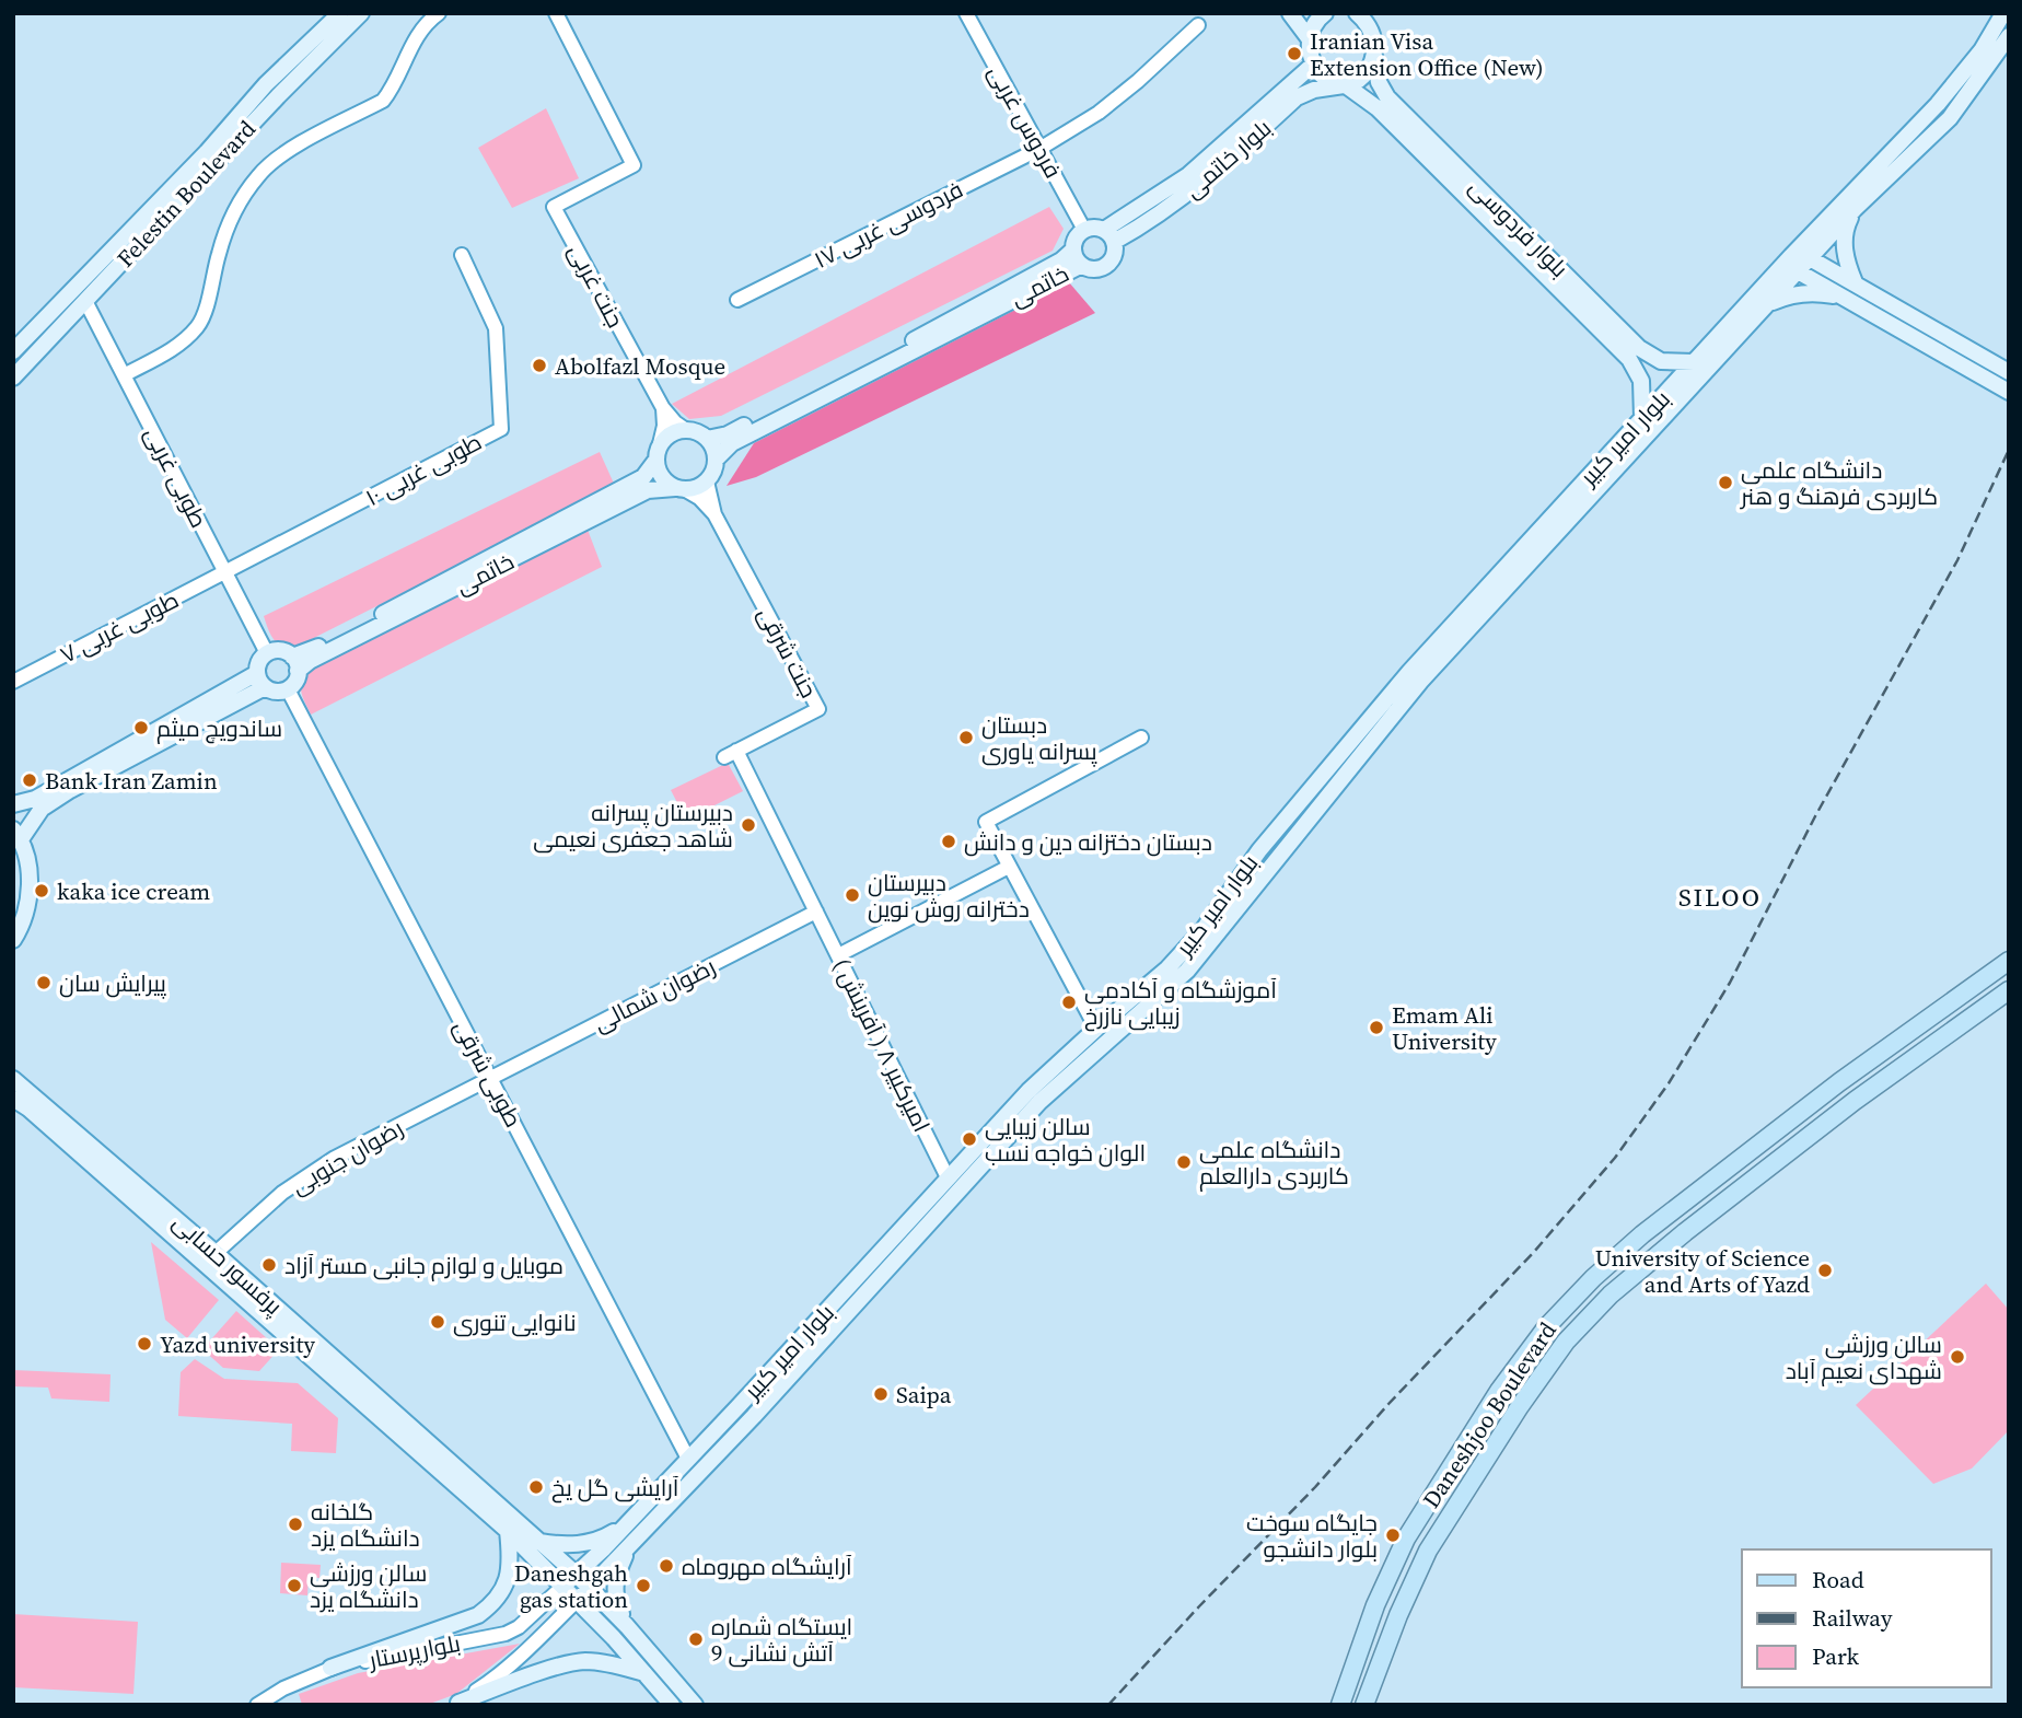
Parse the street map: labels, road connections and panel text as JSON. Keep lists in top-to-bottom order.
{
  "streets": {
    "main road": [
      "بلوار خاتمی",
      "Felestin Boulevard",
      "بلوار فردوسی",
      "خاتمی",
      "بلوار امیر کبیر",
      "پرفسور حسابی",
      "Daneshjoo Boulevard"
    ],
    "street": [
      "فردوس غربی",
      "فردوسی غربی ۱۷",
      "جنت غربی",
      "طوبی غربی ۱۰",
      "طوبی غربی",
      "طوبی غربی ۷",
      "جنت شرقی",
      "رضوان شمالی",
      "امیرکبیر ۸ ( آفرینش )",
      "طوبی شرقی",
      "رضوان جنوبی",
      "بلوارپرستار"
    ]
  },
  "crossings": [
    ["فردوس غربی", "بلوار خاتمی"],
    ["فردوس غربی", "فردوسی غربی ۱۷"],
    ["فردوس غربی", "خاتمی"],
    ["بلوار خاتمی", "بلوار فردوسی"],
    ["بلوار خاتمی", "خاتمی"],
    ["Felestin Boulevard", "طوبی غربی"],
    ["بلوار فردوسی", "بلوار امیر کبیر"],
    ["جنت غربی", "خاتمی"],
    ["خاتمی", "طوبی غربی"],
    ["خاتمی", "طوبی شرقی"],
    ["بلوار امیر کبیر", "امیرکبیر ۸ ( آفرینش )"],
    ["بلوار امیر کبیر", "طوبی شرقی"],
    ["بلوار امیر کبیر", "پرفسور حسابی"],
    ["بلوار امیر کبیر", "بلوارپرستار"],
    ["طوبی غربی ۱۰", "طوبی غربی"],
    ["طوبی غربی ۱۰", "طوبی غربی ۷"],
    ["طوبی غربی", "طوبی غربی ۷"],
    ["طوبی غربی", "طوبی شرقی"],
    ["جنت شرقی", "رضوان شمالی"],
    ["جنت شرقی", "امیرکبیر ۸ ( آفرینش )"],
    ["رضوان شمالی", "امیرکبیر ۸ ( آفرینش )"],
    ["رضوان شمالی", "طوبی شرقی"],
    ["رضوان شمالی", "رضوان جنوبی"],
    ["طوبی شرقی", "رضوان جنوبی"],
    ["رضوان جنوبی", "پرفسور حسابی"],
    ["پرفسور حسابی", "بلوارپرستار"]
  ],
  "districts": ["SILOO"],
  "places": [
    "Iranian Visa Extension Office (New)",
    "Abolfazl Mosque",
    "دانشگاه علمی کاربردی فرهنگ و هنر",
    "ساندویچ میثم",
    "دبستان پسرانه یاوری",
    "Bank Iran Zamin",
    "دبیرستان پسرانه شاهد جعفری نعیمی",
    "دبستان دختزانه دین و دانش",
    "kaka ice cream",
    "دبیرستان دخترانه روش نوین",
    "پیرایش سان",
    "آموزشگاه و آکادمی زیبایی نازرخ",
    "Emam Ali University",
    "سالن زیبایی الوان خواجه نسب",
    "دانشگاه علمی کاربردی دارالعلم",
    "موبایل و لوازم جانبی مستر آزاد",
    "University of Science and Arts of Yazd",
    "نانوایی تنوری",
    "Yazd university",
    "سالن ورزشی شهدای نعیم آباد",
    "Saipa",
    "آرایشی گل یخ",
    "گلخانه دانشگاه یزد",
    "جایگاه سوخت بلوار دانشجو",
    "آرایشگاه مهروماه",
    "سالن ورزشی دانشگاه یزد",
    "Daneshgah gas station",
    "ایستگاه شماره 9 آتش نشانی"
  ],
  "legend": ["Road", "Railway", "Park"]
}
